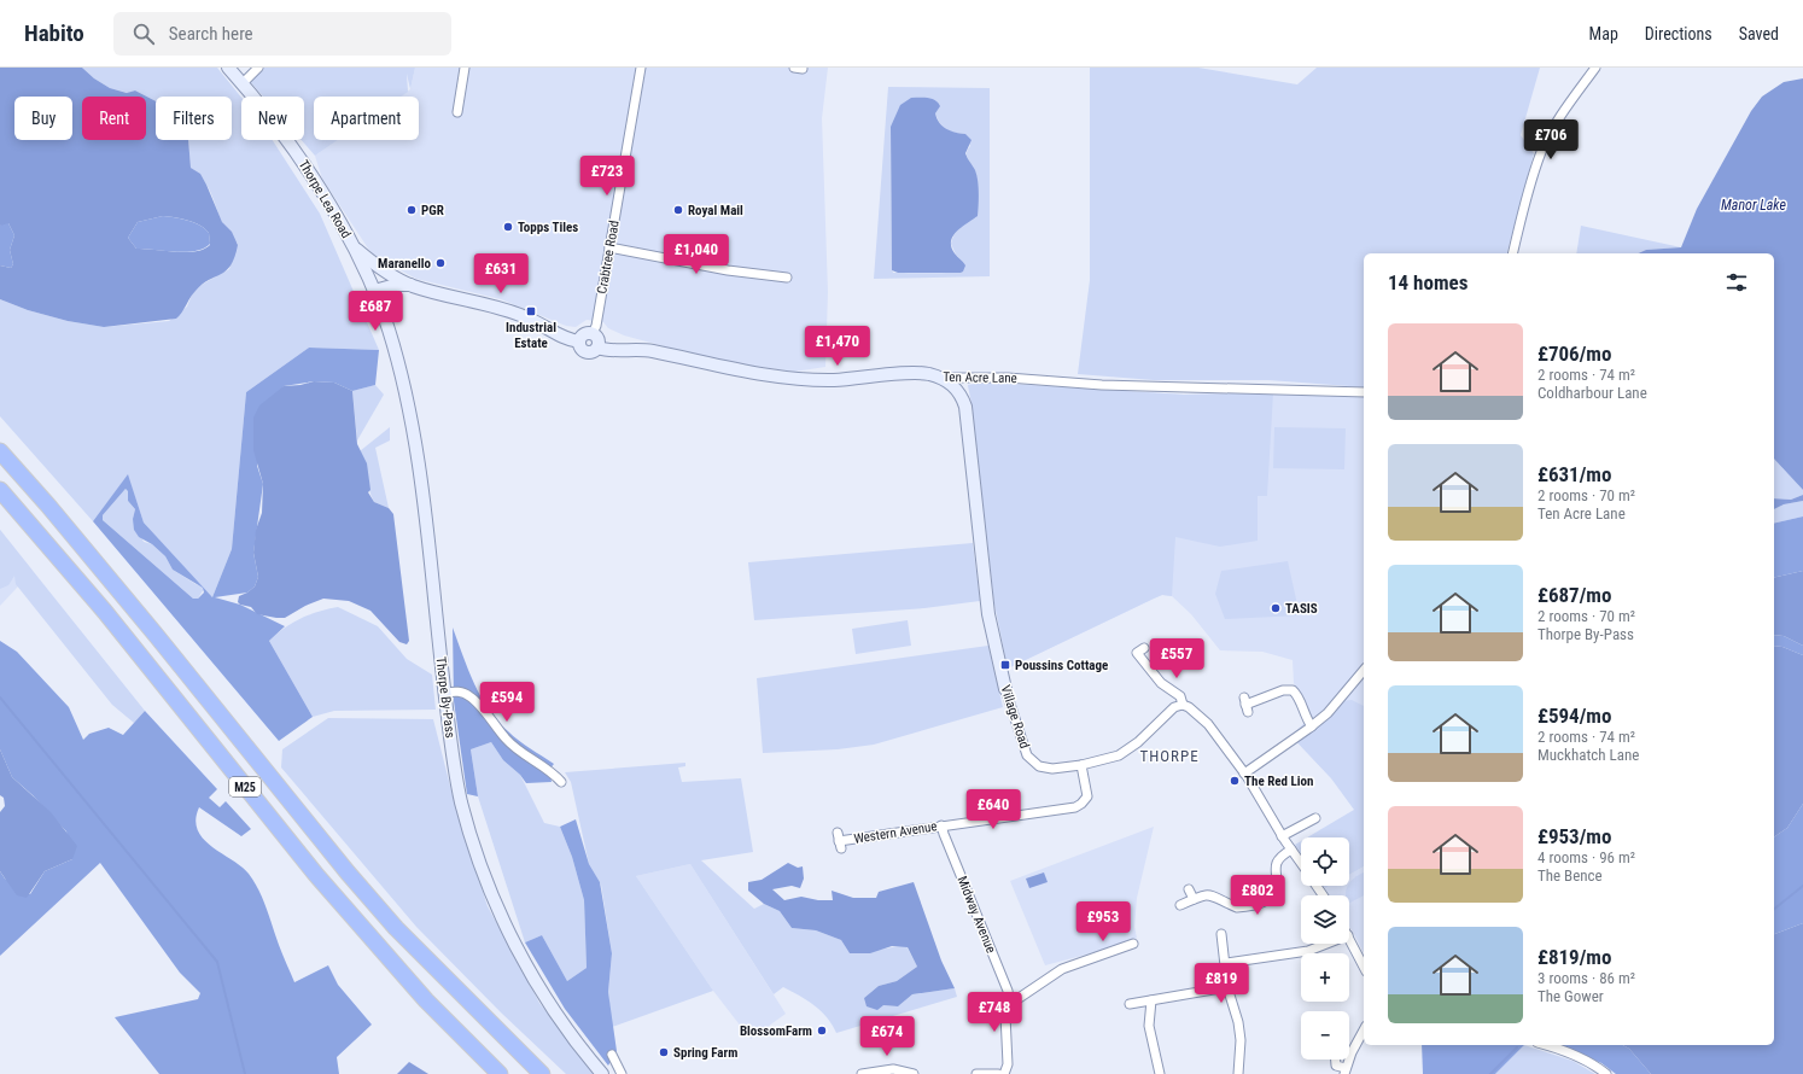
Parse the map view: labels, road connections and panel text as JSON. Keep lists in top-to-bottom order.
{
  "streets": {
    "highway": ["M25"],
    "main road": [
      "Thorpe Lea Road",
      "Ten Acre Lane",
      "Thorpe By-Pass",
      "Village Road"
    ],
    "street": ["Crabtree Road", "Western Avenue", "Midway Avenue"]
  },
  "crossings": [
    ["Thorpe Lea Road", "Thorpe By-Pass"],
    ["Crabtree Road", "Ten Acre Lane"],
    ["Ten Acre Lane", "Village Road"],
    ["Village Road", "Western Avenue"],
    ["Western Avenue", "Midway Avenue"]
  ],
  "districts": ["THORPE"],
  "water": ["Manor Lake"],
  "places": {
    "other": [
      "PGR",
      "Royal Mail",
      "Topps Tiles",
      "Maranello",
      "TASIS",
      "The Red Lion",
      "BlossomFarm",
      "Spring Farm"
    ],
    "transit": ["Industrial Estate", "Poussins Cottage"]
  },
  "page": {
    "header": "Habito",
    "search": "Search here",
    "nav": ["Map", "Directions", "Saved"],
    "chip": [
      "Buy",
      "Rent",
      "Filters",
      "New",
      "Apartment"
    ],
    "price": [
      "£706",
      "£723",
      "£1,040",
      "£631",
      "£687",
      "£1,470",
      "£557",
      "£594",
      "£640",
      "£802",
      "£953",
      "£819",
      "£748",
      "£674"
    ],
    "heading": "14 homes",
    "list": [
      {
        "name": "£706/mo",
        "note": "2 rooms · 74 m² · Coldharbour Lane"
      },
      {
        "name": "£631/mo",
        "note": "2 rooms · 70 m² · Ten Acre Lane"
      },
      {
        "name": "£687/mo",
        "note": "2 rooms · 70 m² · Thorpe By-Pass"
      },
      {
        "name": "£594/mo",
        "note": "2 rooms · 74 m² · Muckhatch Lane"
      },
      {
        "name": "£953/mo",
        "note": "4 rooms · 96 m² · The Bence"
      },
      {
        "name": "£819/mo",
        "note": "3 rooms · 86 m² · The Gower"
      }
    ],
    "map_buttons": ["+", "−"]
  }
}
